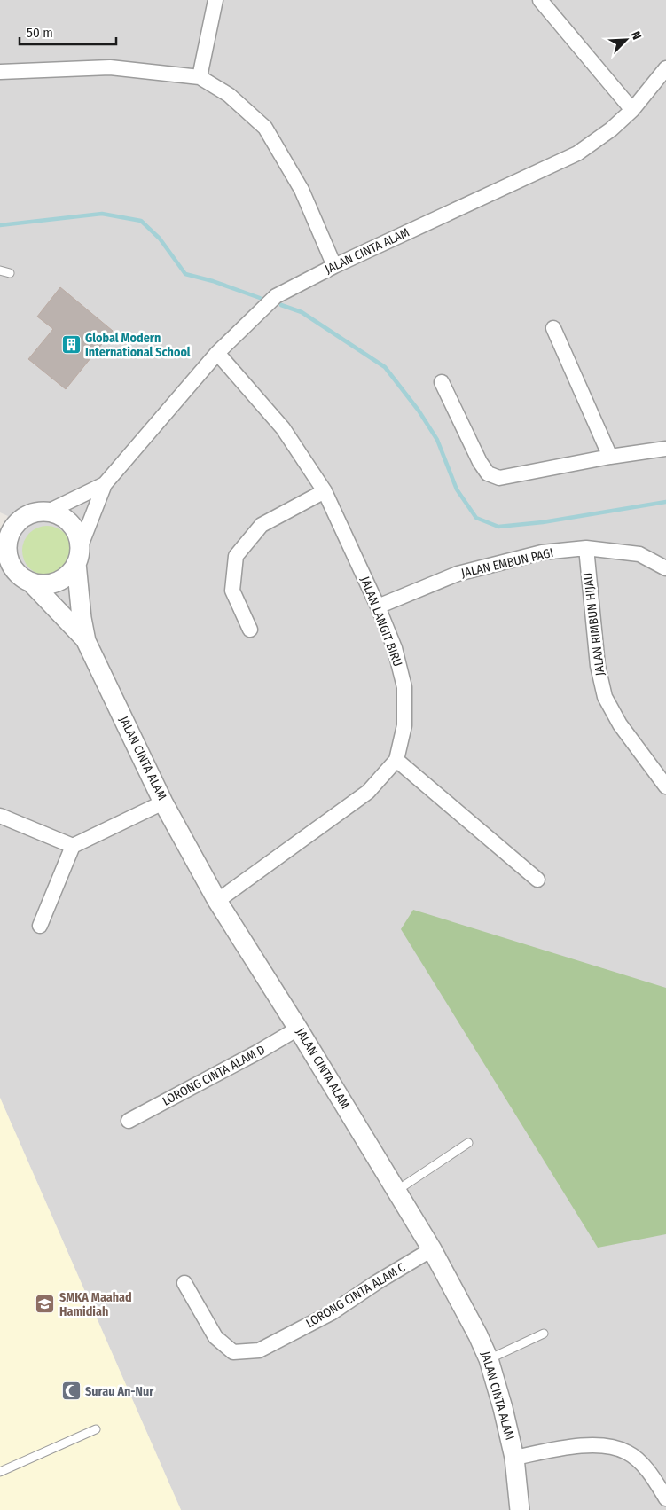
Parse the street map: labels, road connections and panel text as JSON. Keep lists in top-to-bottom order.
{
  "streets": {
    "street": [
      "JALAN CINTA ALAM",
      "JALAN EMBUN PAGI",
      "JALAN LANGIT BIRU",
      "JALAN RIMBUN HIJAU",
      "LORONG CINTA ALAM D",
      "LORONG CINTA ALAM C"
    ]
  },
  "crossings": [
    ["JALAN CINTA ALAM", "JALAN LANGIT BIRU"],
    ["JALAN CINTA ALAM", "LORONG CINTA ALAM D"],
    ["JALAN CINTA ALAM", "LORONG CINTA ALAM C"],
    ["JALAN EMBUN PAGI", "JALAN LANGIT BIRU"],
    ["JALAN EMBUN PAGI", "JALAN RIMBUN HIJAU"]
  ],
  "places": {
    "building": ["Global Modern International School"],
    "school or university": ["SMKA Maahad Hamidiah"],
    "mosque": ["Surau An-Nur"]
  },
  "scale_bar": "50 m",
  "north": "top right"
}
